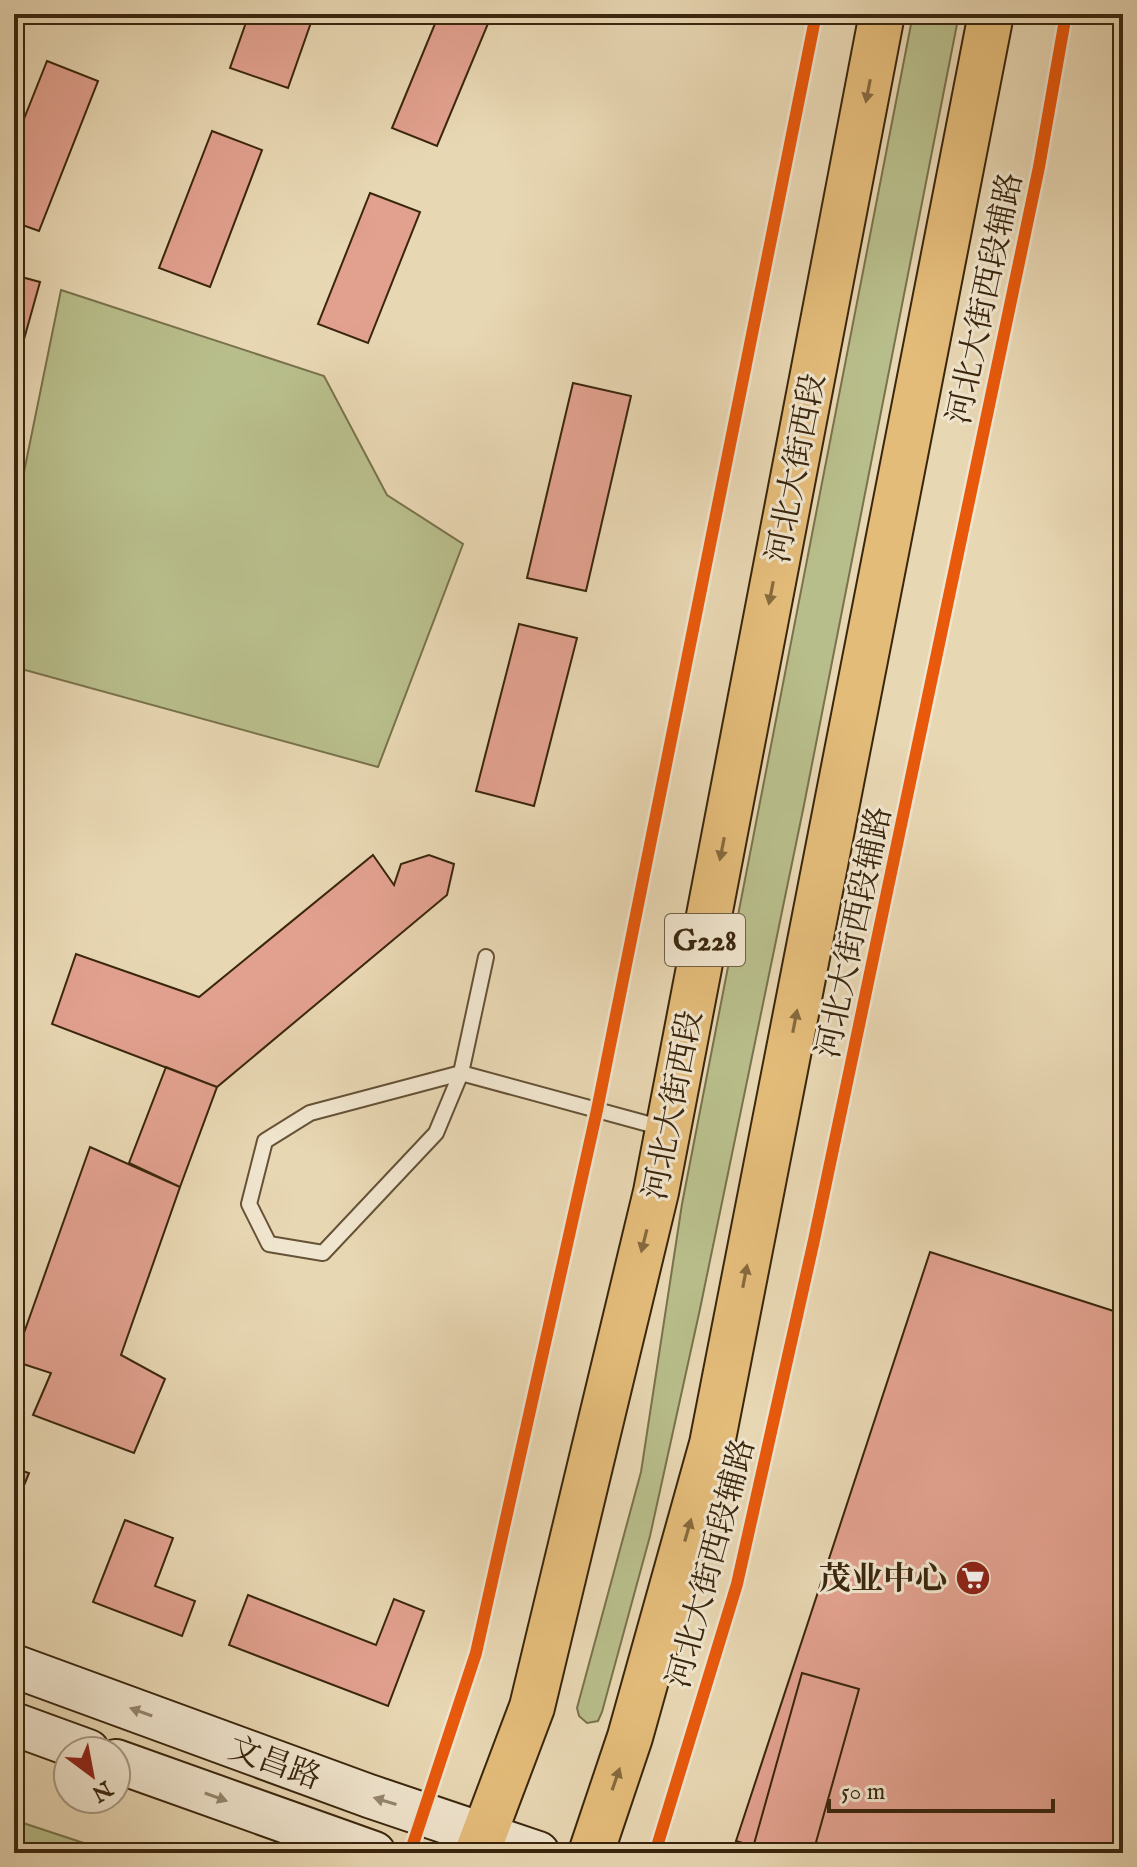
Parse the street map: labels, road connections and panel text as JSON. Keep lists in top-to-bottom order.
{
  "streets": {
    "highway": ["河北大街西段", "G228"],
    "main road": ["文昌路"],
    "cycle path": ["河北大街西段辅路"]
  },
  "crossings": [
    ["河北大街西段", "文昌路"]
  ],
  "places": {
    "supermarket": ["茂业中心"]
  },
  "scale_bar": "50 m",
  "north": "bottom right"
}
